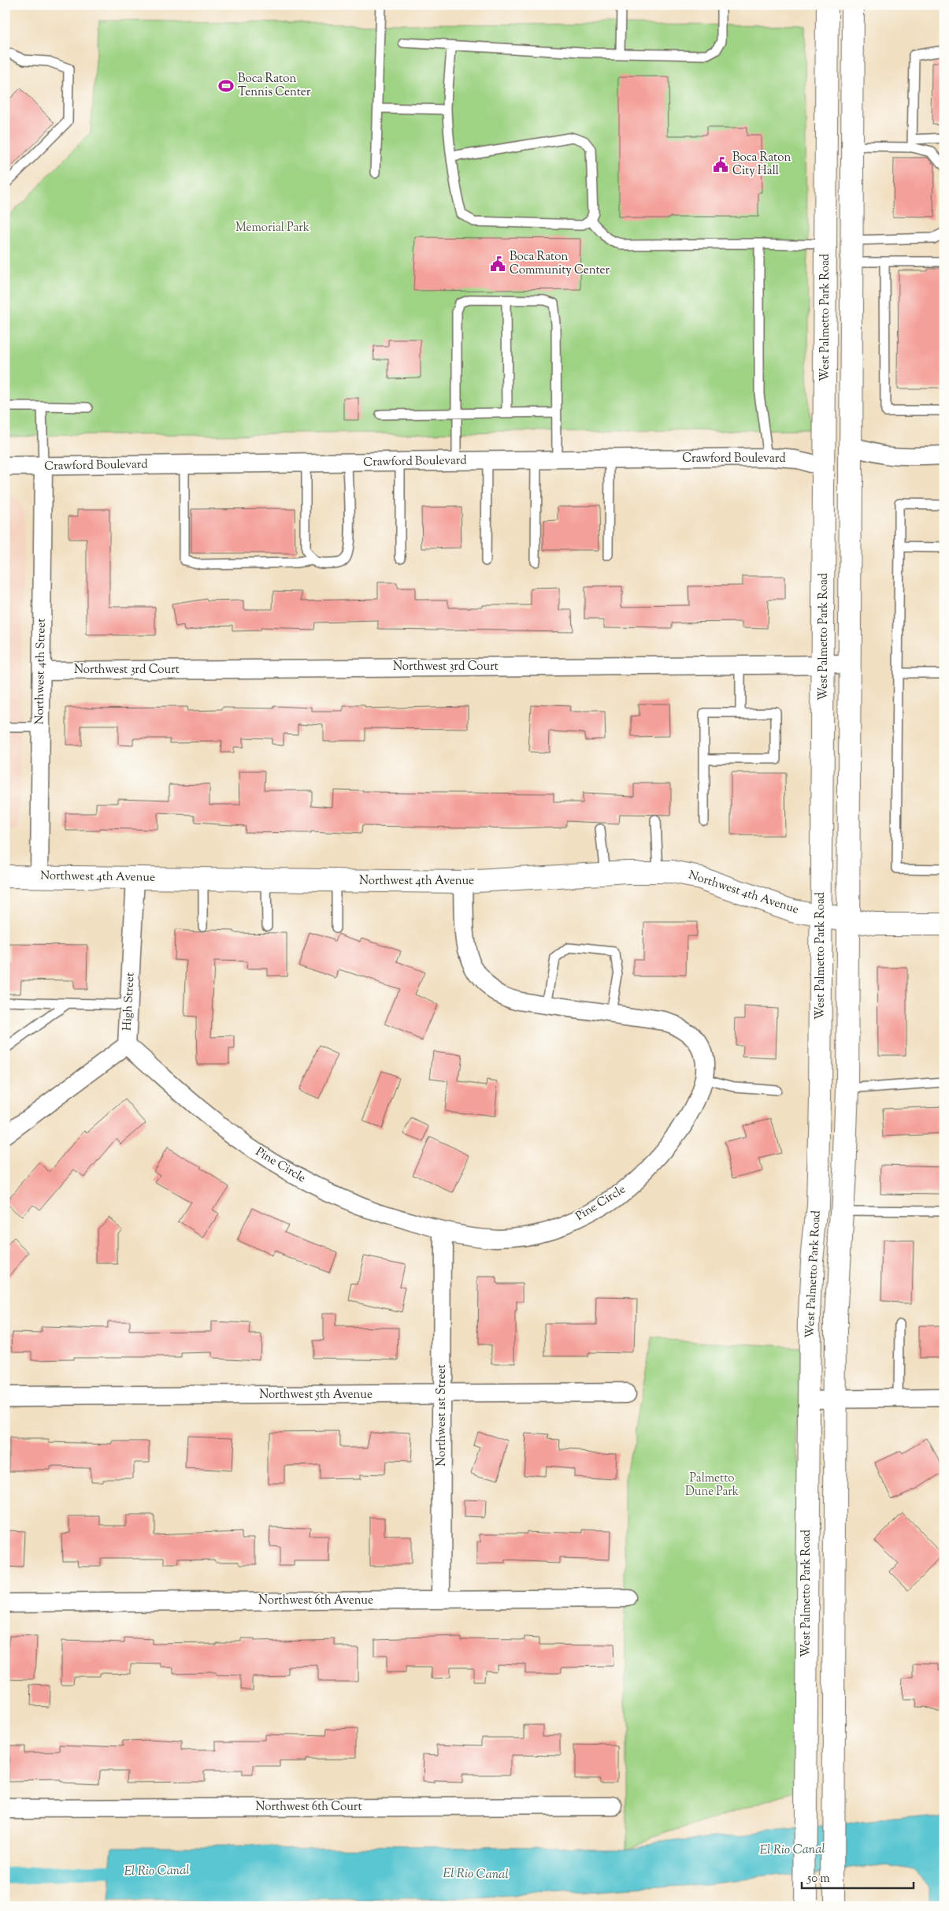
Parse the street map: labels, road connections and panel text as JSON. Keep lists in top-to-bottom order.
{
  "streets": {
    "main road": ["West Palmetto Park Road", "Northwest 4th Avenue"],
    "street": [
      "Crawford Boulevard",
      "Northwest 3rd Court",
      "Northwest 4th Street",
      "High Street",
      "Pine Circle",
      "Northwest 5th Avenue",
      "Northwest 1st Street",
      "Northwest 6th Avenue",
      "Northwest 6th Court"
    ]
  },
  "crossings": [
    ["West Palmetto Park Road", "Crawford Boulevard"],
    ["West Palmetto Park Road", "Northwest 3rd Court"],
    ["West Palmetto Park Road", "Northwest 4th Avenue"],
    ["Crawford Boulevard", "Northwest 4th Street"],
    ["Northwest 3rd Court", "Northwest 4th Street"],
    ["Northwest 4th Street", "Northwest 4th Avenue"],
    ["Northwest 4th Avenue", "High Street"],
    ["Northwest 4th Avenue", "Pine Circle"],
    ["High Street", "Pine Circle"],
    ["Pine Circle", "Northwest 1st Street"],
    ["Northwest 5th Avenue", "Northwest 1st Street"],
    ["Northwest 1st Street", "Northwest 6th Avenue"]
  ],
  "water": ["El Rio Canal"],
  "parks": ["Memorial Park", "Palmetto Dune Park"],
  "places": {
    "sports": ["Boca Raton Tennis Center"],
    "public building": ["Boca Raton City Hall", "Boca Raton Community Center"]
  },
  "scale_bar": "50 m"
}
